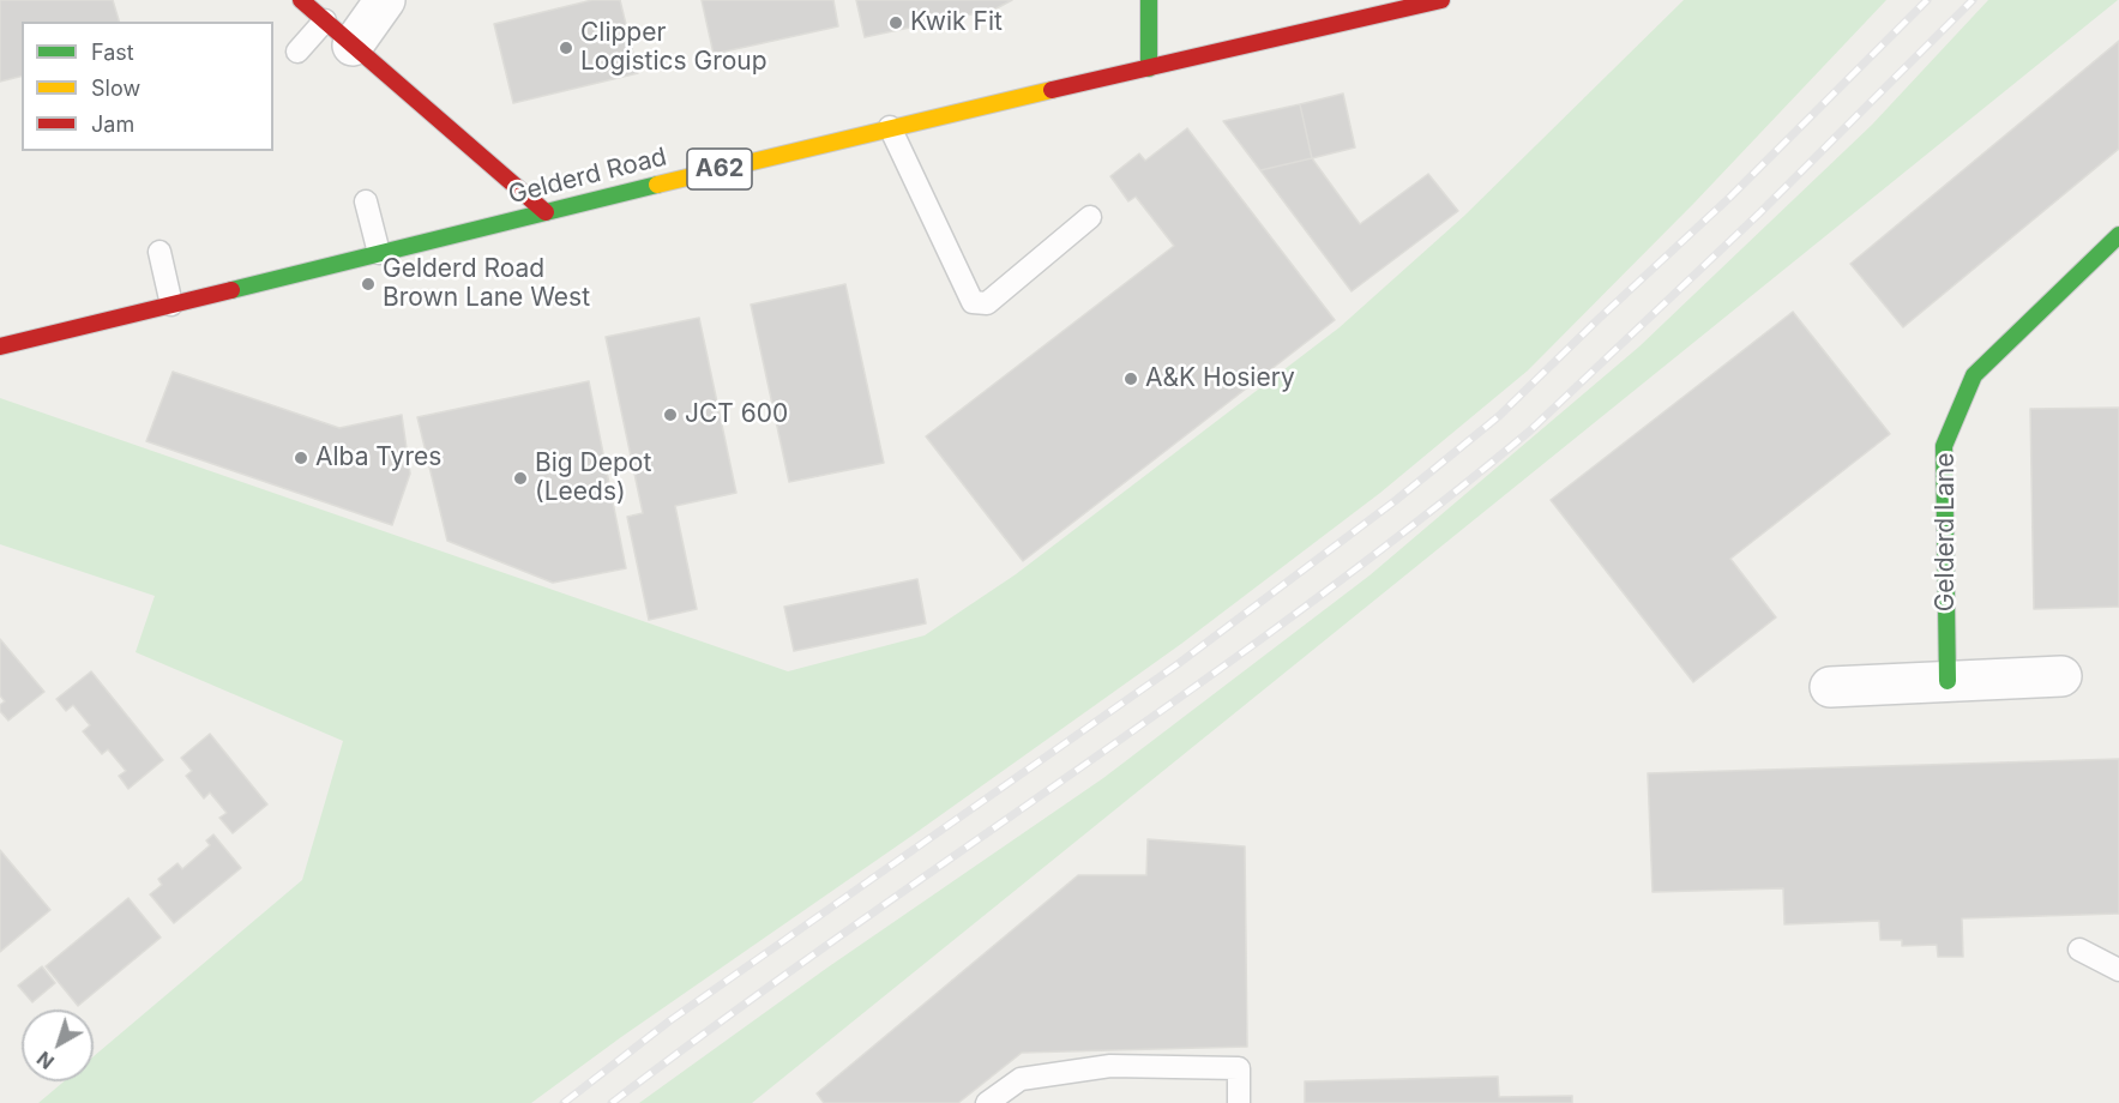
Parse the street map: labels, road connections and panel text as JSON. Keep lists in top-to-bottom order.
{
  "streets": {
    "main road": ["A62", "Gelderd Road", "Gelderd Lane"]
  },
  "places": [
    "Kwik Fit",
    "Clipper Logistics Group",
    "Gelderd Road Brown Lane West",
    "A&K Hosiery",
    "JCT 600",
    "Alba Tyres",
    "Big Depot (Leeds)"
  ],
  "legend": ["Fast", "Slow", "Jam"],
  "north": "bottom left"
}
